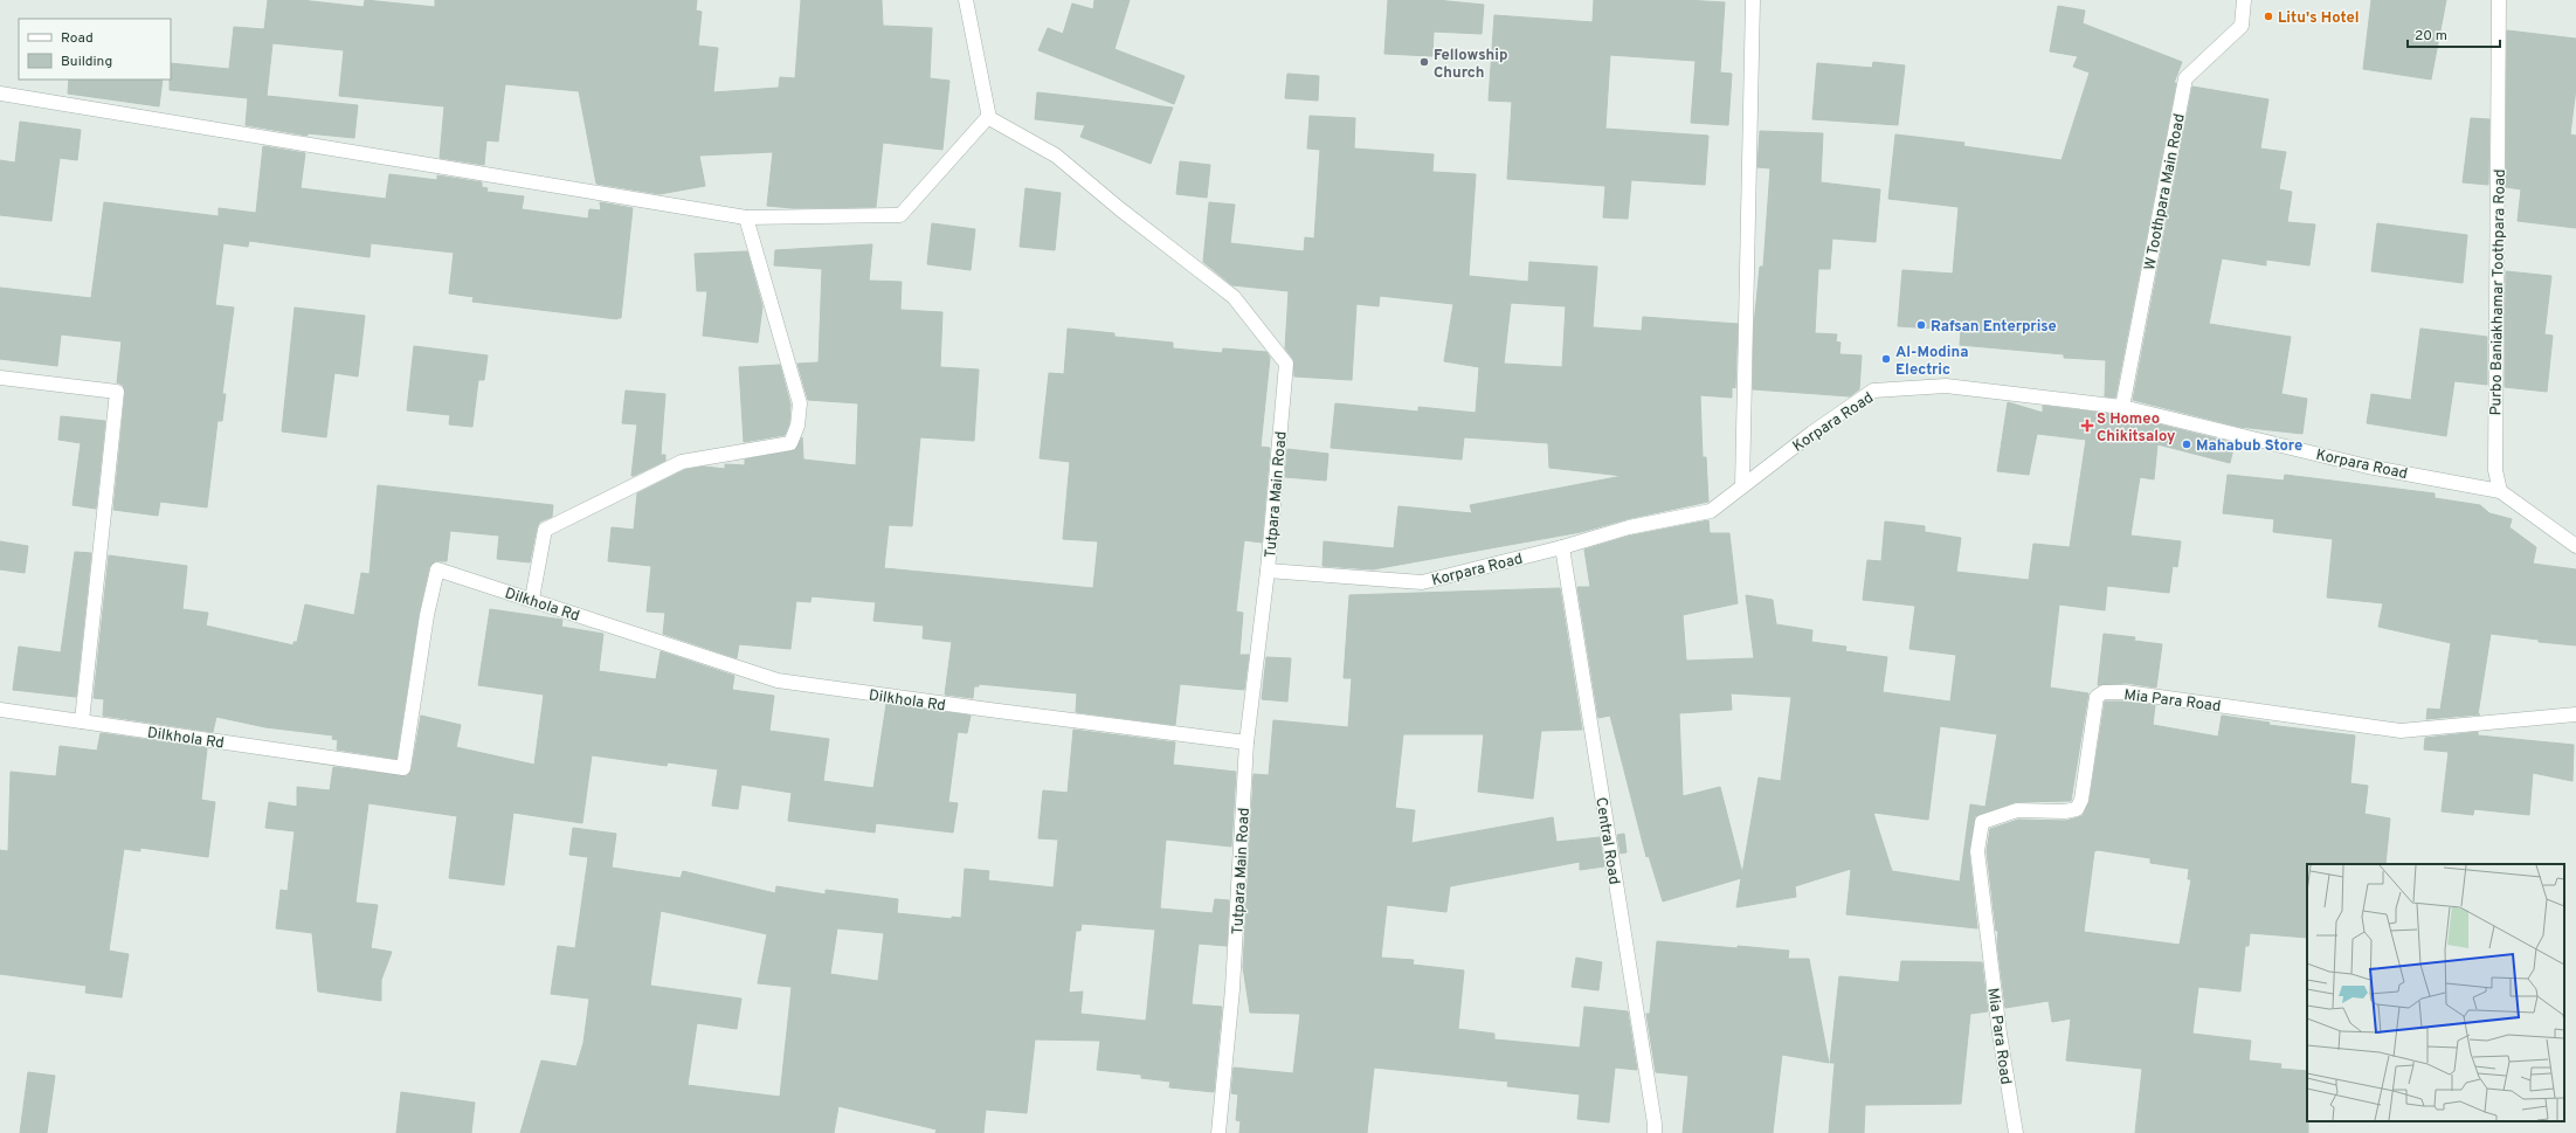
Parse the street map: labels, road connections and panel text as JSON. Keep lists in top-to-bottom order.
{
  "streets": {
    "street": [
      "W Toothpara Main Road",
      "Purbo Baniakhamar Toothpara Road",
      "Korpara Road",
      "Tutpara Main Road",
      "Dilkhola Rd",
      "Mia Para Road",
      "Central Road"
    ]
  },
  "crossings": [
    ["W Toothpara Main Road", "Korpara Road"],
    ["Purbo Baniakhamar Toothpara Road", "Korpara Road"],
    ["Korpara Road", "Tutpara Main Road"],
    ["Korpara Road", "Central Road"],
    ["Tutpara Main Road", "Dilkhola Rd"]
  ],
  "places": {
    "other": [
      "Litu's Hotel",
      "Fellowship Church",
      "Rafsan Enterprise",
      "Al-Modina Electric",
      "Mahabub Store"
    ],
    "health": ["S Homeo Chikitsaloy"]
  },
  "legend": ["Road", "Building"],
  "scale_bar": "20 m"
}
